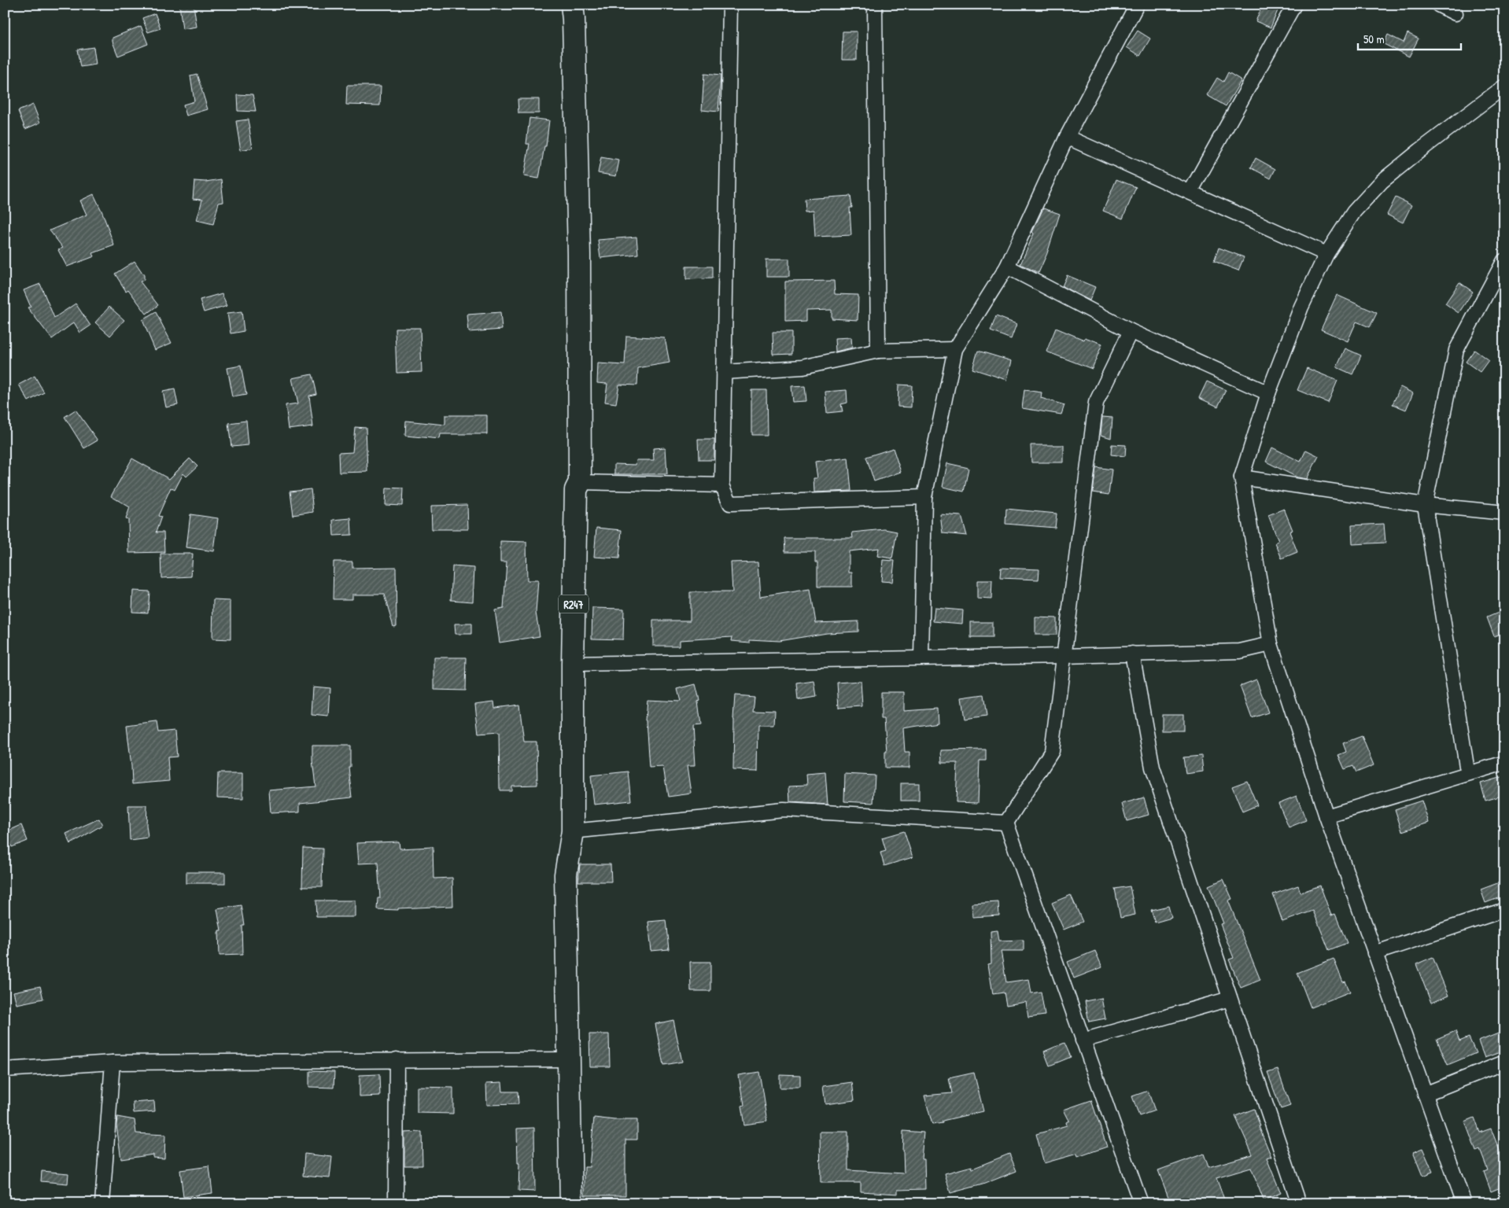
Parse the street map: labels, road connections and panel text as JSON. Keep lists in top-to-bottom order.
{
  "streets": {
    "main road": ["R247"]
  },
  "scale_bar": "50 m"
}
